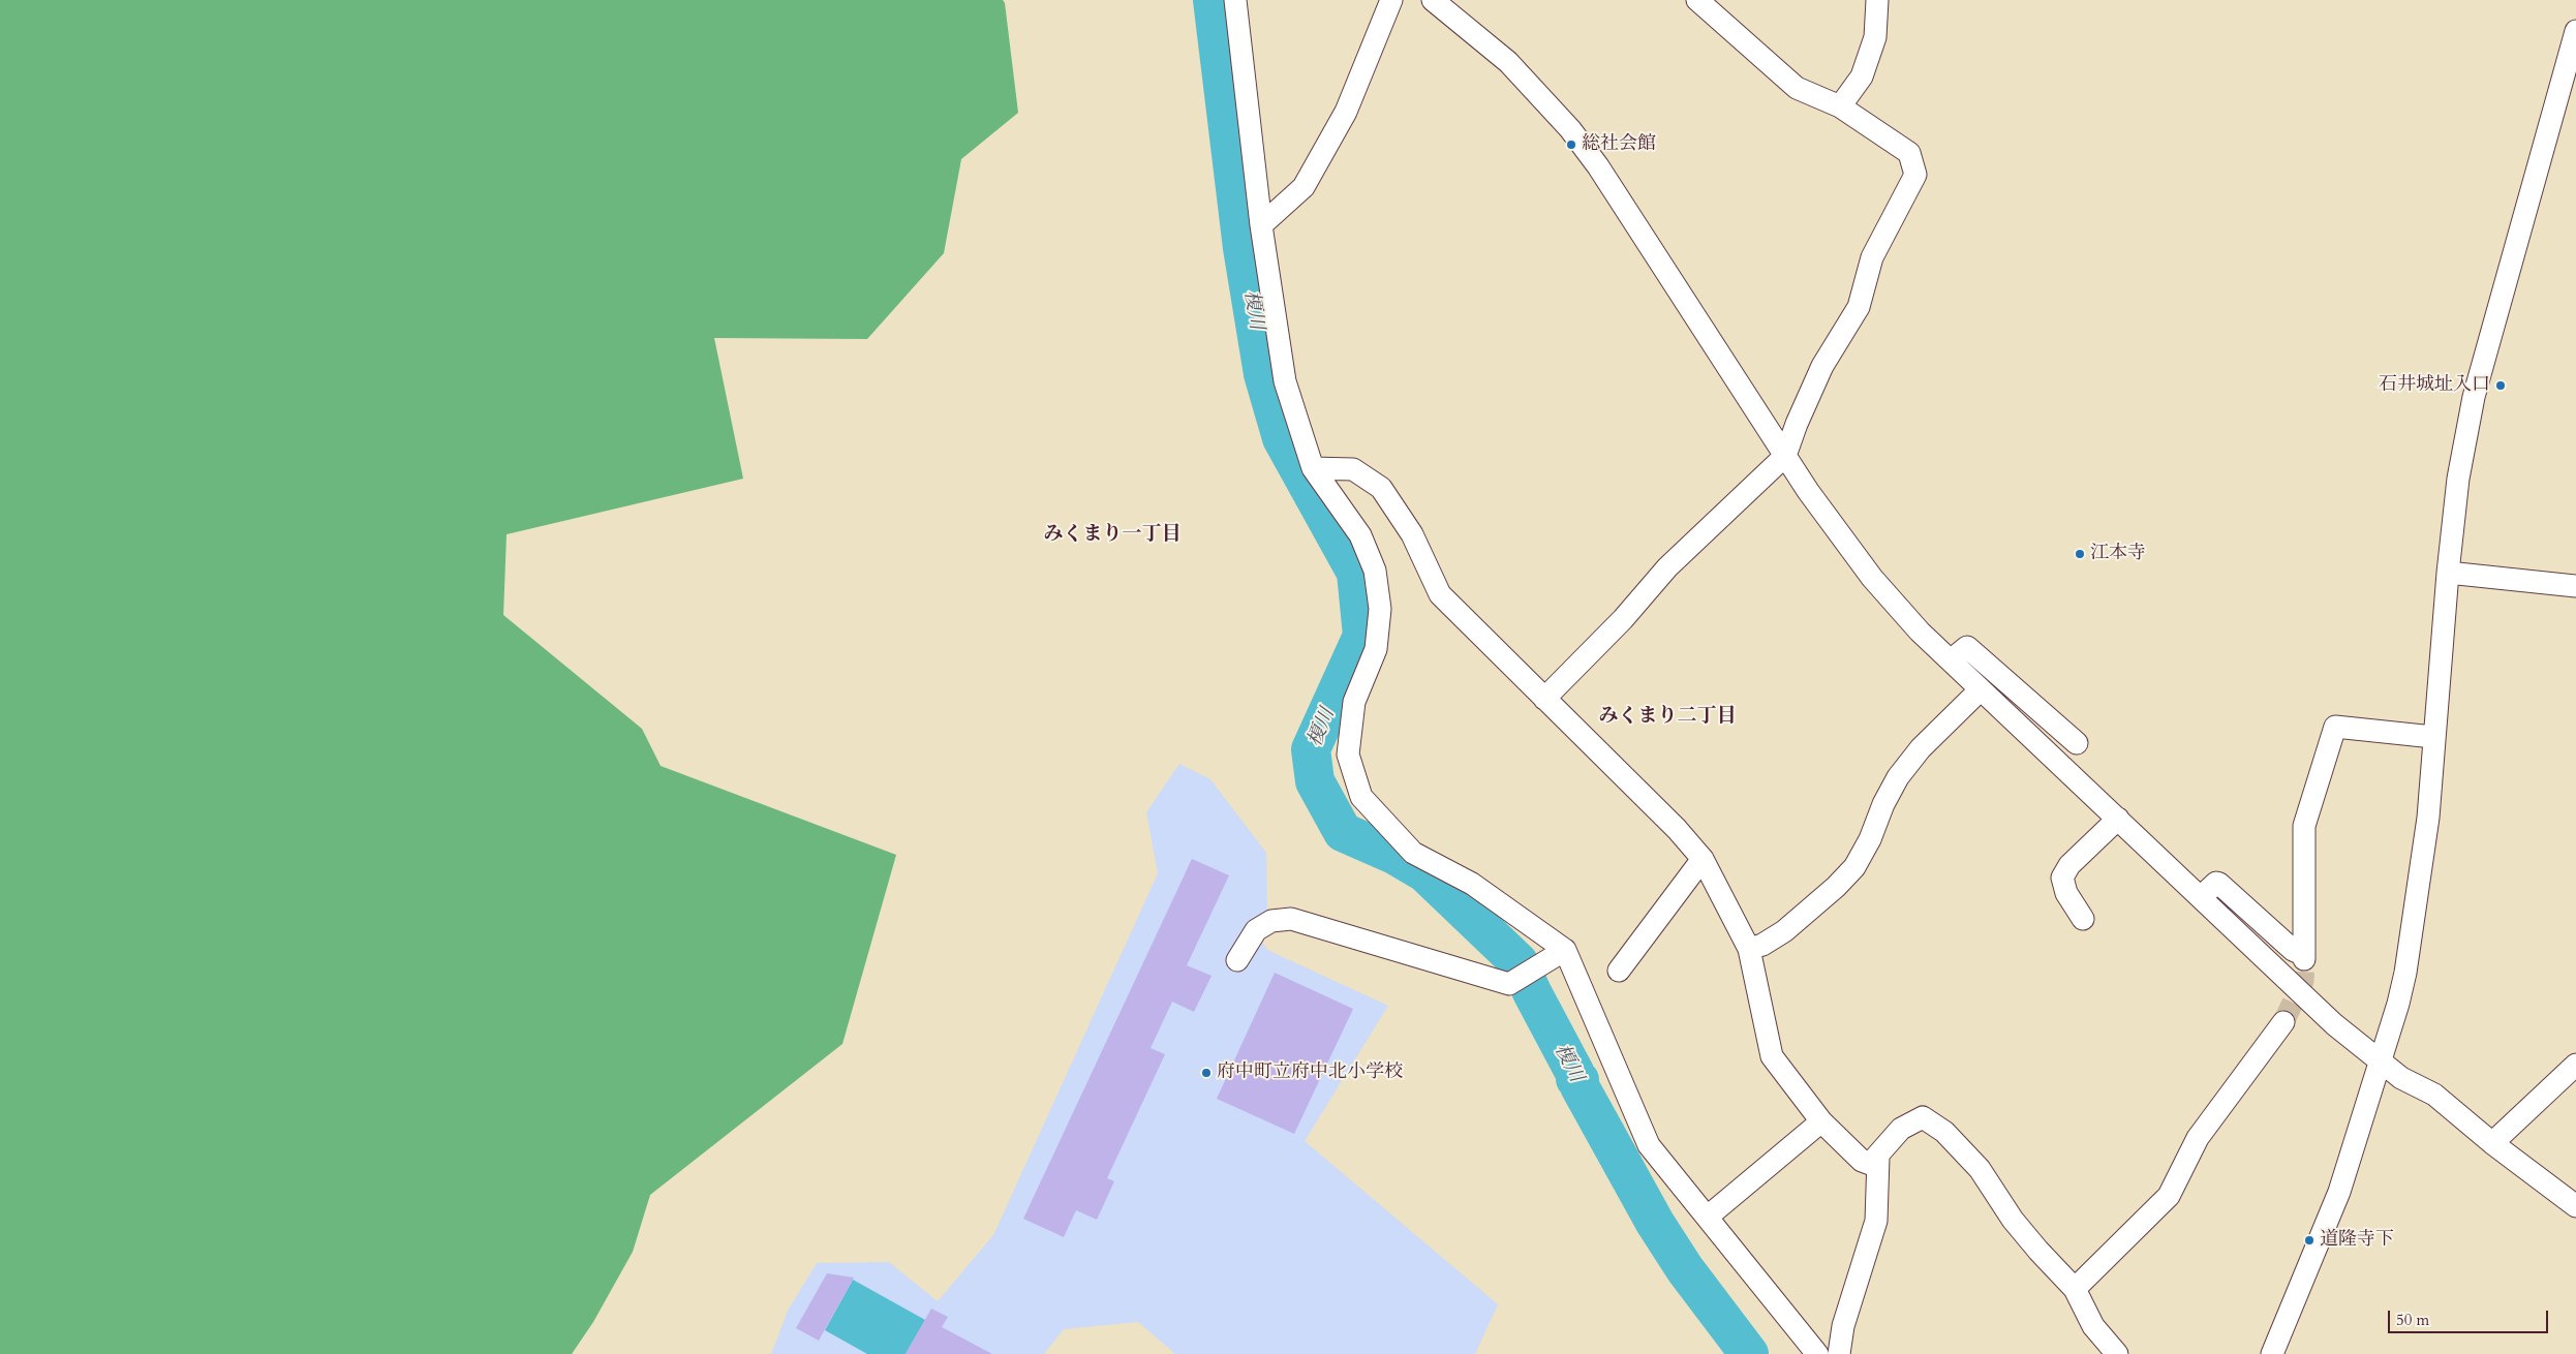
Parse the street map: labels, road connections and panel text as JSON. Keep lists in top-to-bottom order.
{
  "districts": ["みくまり一丁目", "みくまり二丁目"],
  "water": ["榎川"],
  "places": [
    "総社会館",
    "石井城址入口",
    "江本寺",
    "府中町立府中北小学校",
    "道隆寺下"
  ],
  "scale_bar": "50 m"
}
